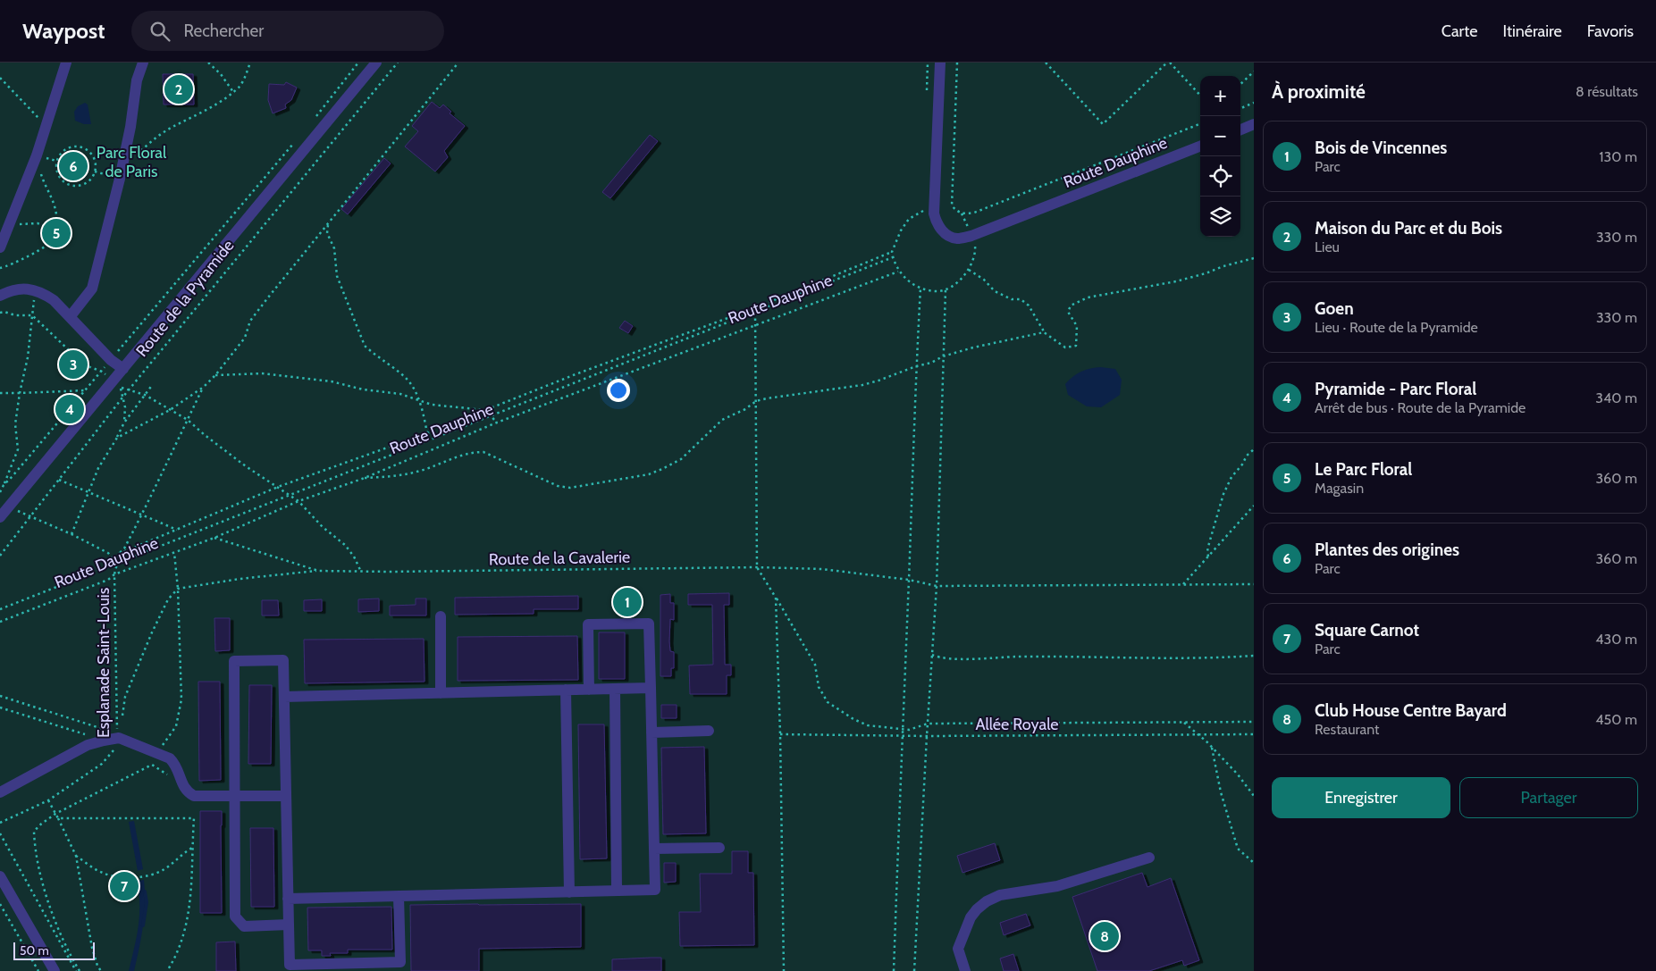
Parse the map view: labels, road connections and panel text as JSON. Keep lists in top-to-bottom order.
{
  "streets": {
    "street": ["Route Dauphine", "Route de la Pyramide"],
    "path": ["Route de la Cavalerie", "Esplanade Saint-Louis", "Allée Royale"]
  },
  "crossings": [
    ["Route Dauphine", "Route de la Cavalerie"],
    ["Route Dauphine", "Esplanade Saint-Louis"],
    ["Route de la Cavalerie", "Allée Royale"]
  ],
  "parks": ["Parc Floral de Paris"],
  "scale_bar": "50 m",
  "page": {
    "header": "Waypost",
    "search": "Rechercher",
    "nav": ["Carte", "Itinéraire", "Favoris"],
    "heading": ["À proximité", "8 résultats"],
    "pins": [
      "2",
      "6",
      "5",
      "3",
      "4",
      "1",
      "7",
      "8"
    ],
    "map_buttons": ["+", "−"],
    "list": [
      {
        "mark": "1",
        "name": "Bois de Vincennes",
        "note": "Parc",
        "value": "130 m"
      },
      {
        "mark": "2",
        "name": "Maison du Parc et du Bois",
        "note": "Lieu",
        "value": "330 m"
      },
      {
        "mark": "3",
        "name": "Goen",
        "note": "Lieu · Route de la Pyramide",
        "value": "330 m"
      },
      {
        "mark": "4",
        "name": "Pyramide - Parc Floral",
        "note": "Arrêt de bus · Route de la Pyramide",
        "value": "340 m"
      },
      {
        "mark": "5",
        "name": "Le Parc Floral",
        "note": "Magasin",
        "value": "360 m"
      },
      {
        "mark": "6",
        "name": "Plantes des origines",
        "note": "Parc",
        "value": "360 m"
      },
      {
        "mark": "7",
        "name": "Square Carnot",
        "note": "Parc",
        "value": "430 m"
      },
      {
        "mark": "8",
        "name": "Club House Centre Bayard",
        "note": "Restaurant",
        "value": "450 m"
      }
    ],
    "buttons": ["Enregistrer", "Partager"],
    "scale": "50 m"
  }
}
